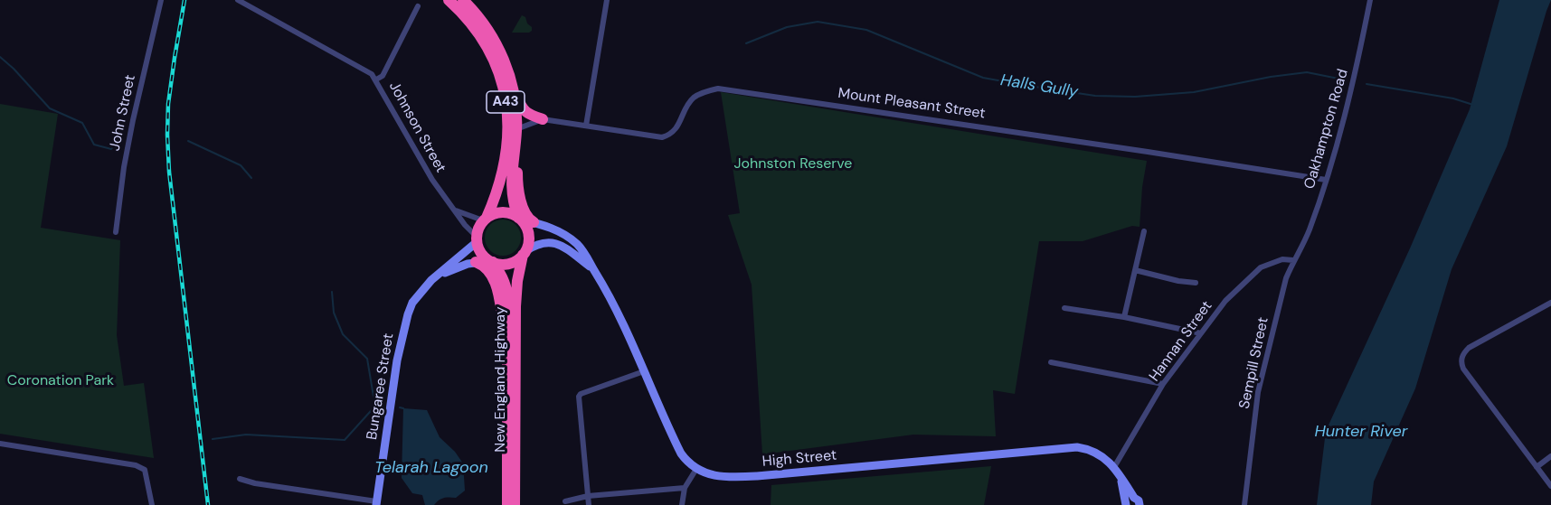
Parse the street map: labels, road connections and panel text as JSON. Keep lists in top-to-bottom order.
{
  "streets": {
    "highway": ["A43", "New England Highway"],
    "main road": ["Bungaree Street", "High Street"],
    "street": [
      "Mount Pleasant Street",
      "John Street",
      "Johnson Street",
      "Oakhampton Road",
      "Hannan Street",
      "Sempill Street"
    ]
  },
  "crossings": [
    ["A43", "Mount Pleasant Street"],
    ["A43", "Johnson Street"],
    ["A43", "New England Highway"],
    ["A43", "Bungaree Street"],
    ["Mount Pleasant Street", "Oakhampton Road"],
    ["Johnson Street", "New England Highway"],
    ["Johnson Street", "Bungaree Street"],
    ["Oakhampton Road", "Hannan Street"],
    ["Oakhampton Road", "Sempill Street"],
    ["Hannan Street", "Sempill Street"],
    ["Hannan Street", "High Street"],
    ["New England Highway", "Bungaree Street"]
  ],
  "water": ["Halls Gully", "Hunter River", "Telarah Lagoon"],
  "parks": ["Johnston Reserve", "Coronation Park"]
}
